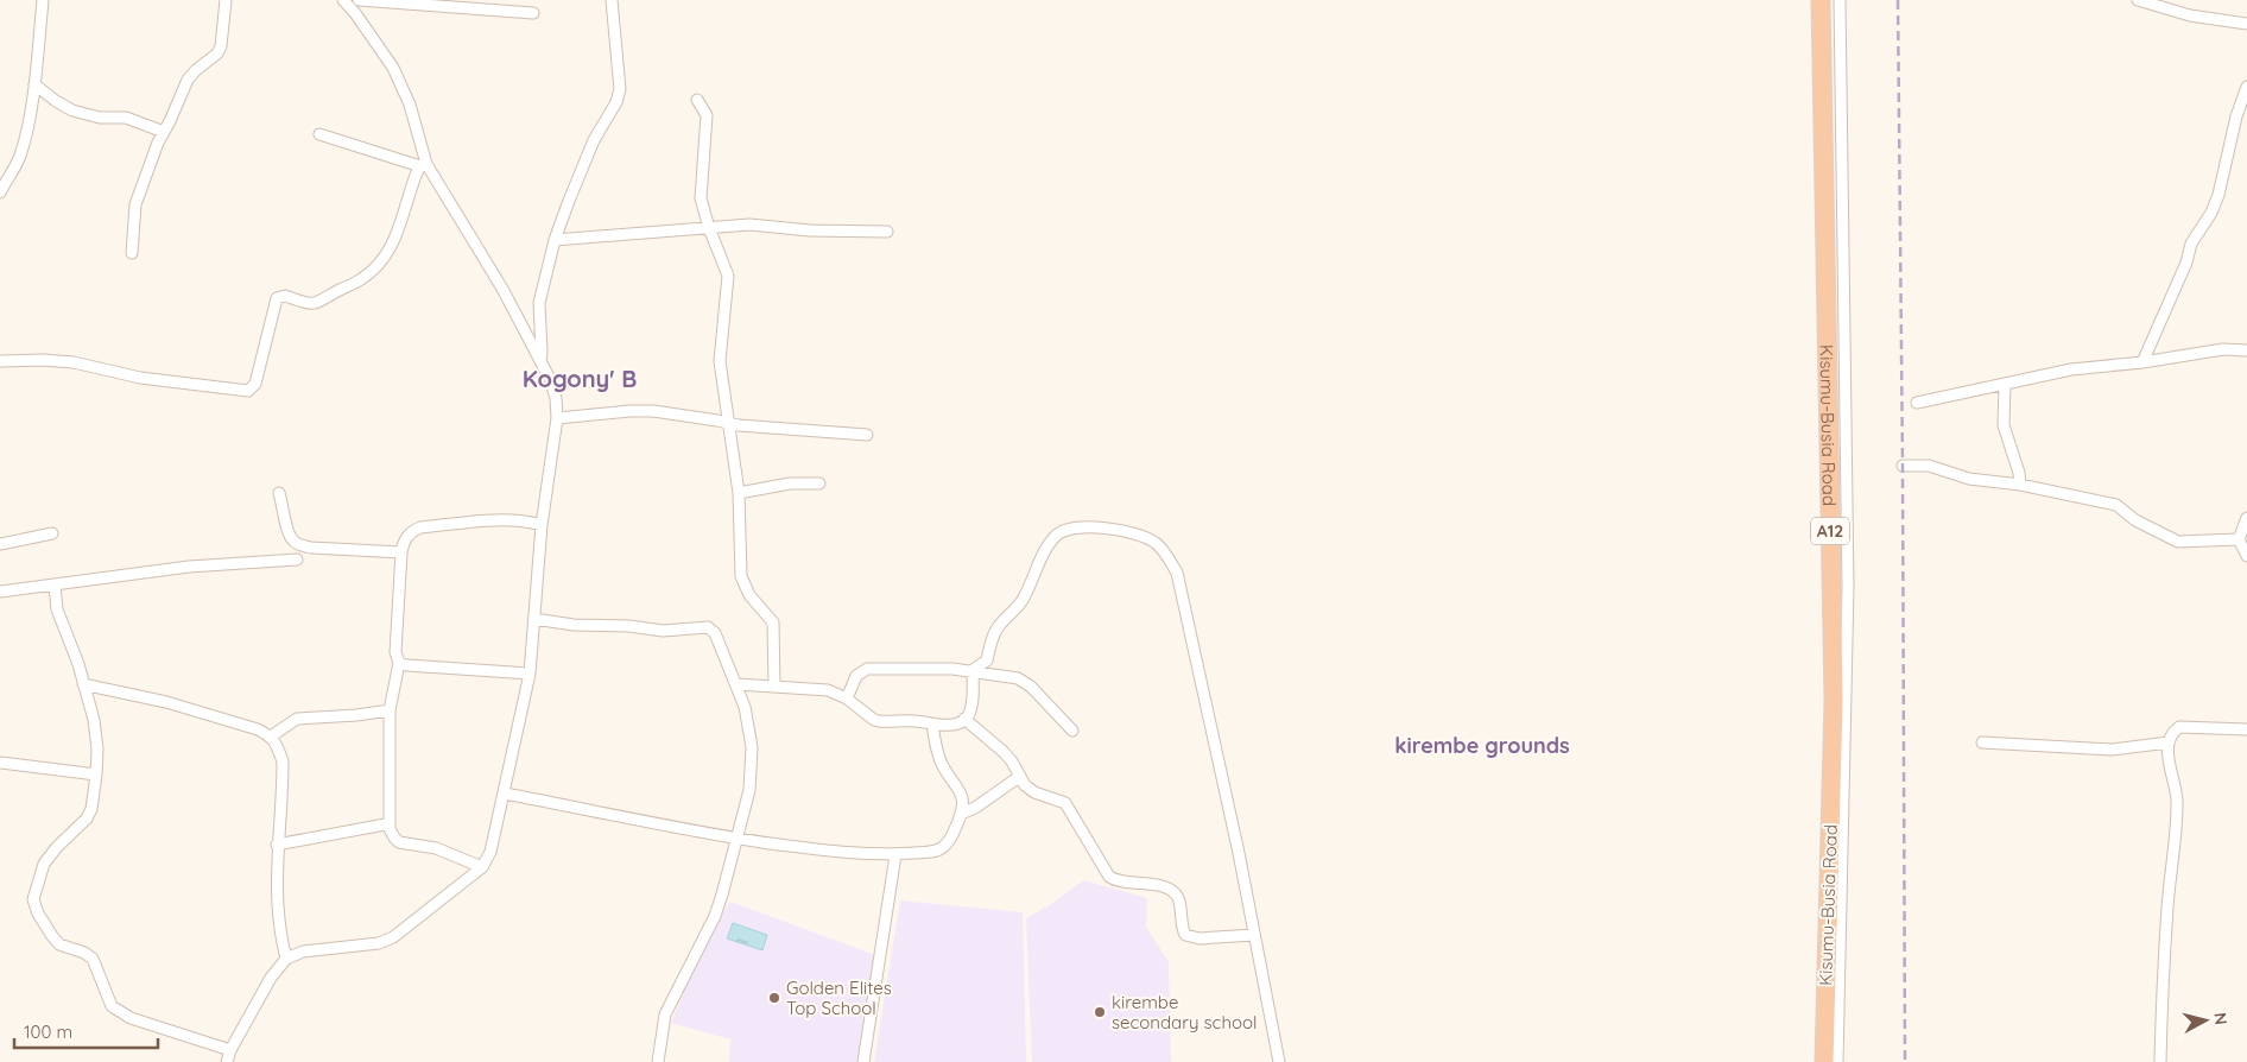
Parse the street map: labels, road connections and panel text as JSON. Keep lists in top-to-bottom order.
{
  "streets": {
    "highway": ["Kisumu-Busia Road", "A12"]
  },
  "districts": ["Kogony' B", "kirembe grounds"],
  "places": ["Golden Elites Top School", "kirembe secondary school"],
  "scale_bar": "100 m",
  "north": "right"
}
